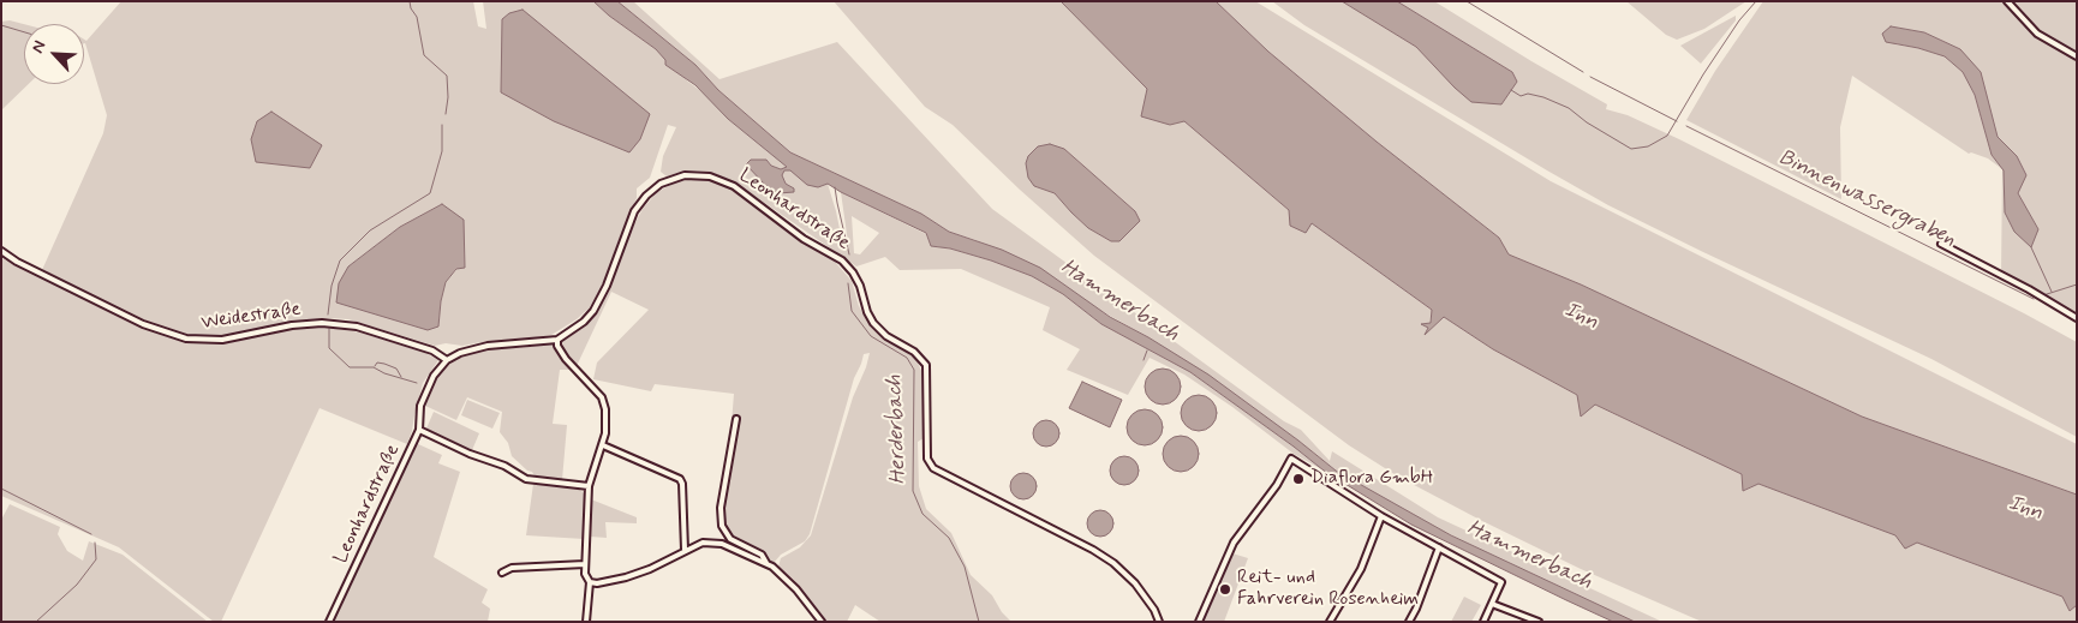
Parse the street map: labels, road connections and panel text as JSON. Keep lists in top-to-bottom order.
{
  "streets": {
    "street": ["Leonhardstraße", "Weidestraße"]
  },
  "crossings": [
    ["Leonhardstraße", "Weidestraße"]
  ],
  "water": [
    "Binnenwassergraben",
    "Hammerbach",
    "Inn",
    "Herderbach"
  ],
  "places": ["Diaflora GmbH", "Reit- und Fahrverein Rosenheim"],
  "north": "top left"
}
